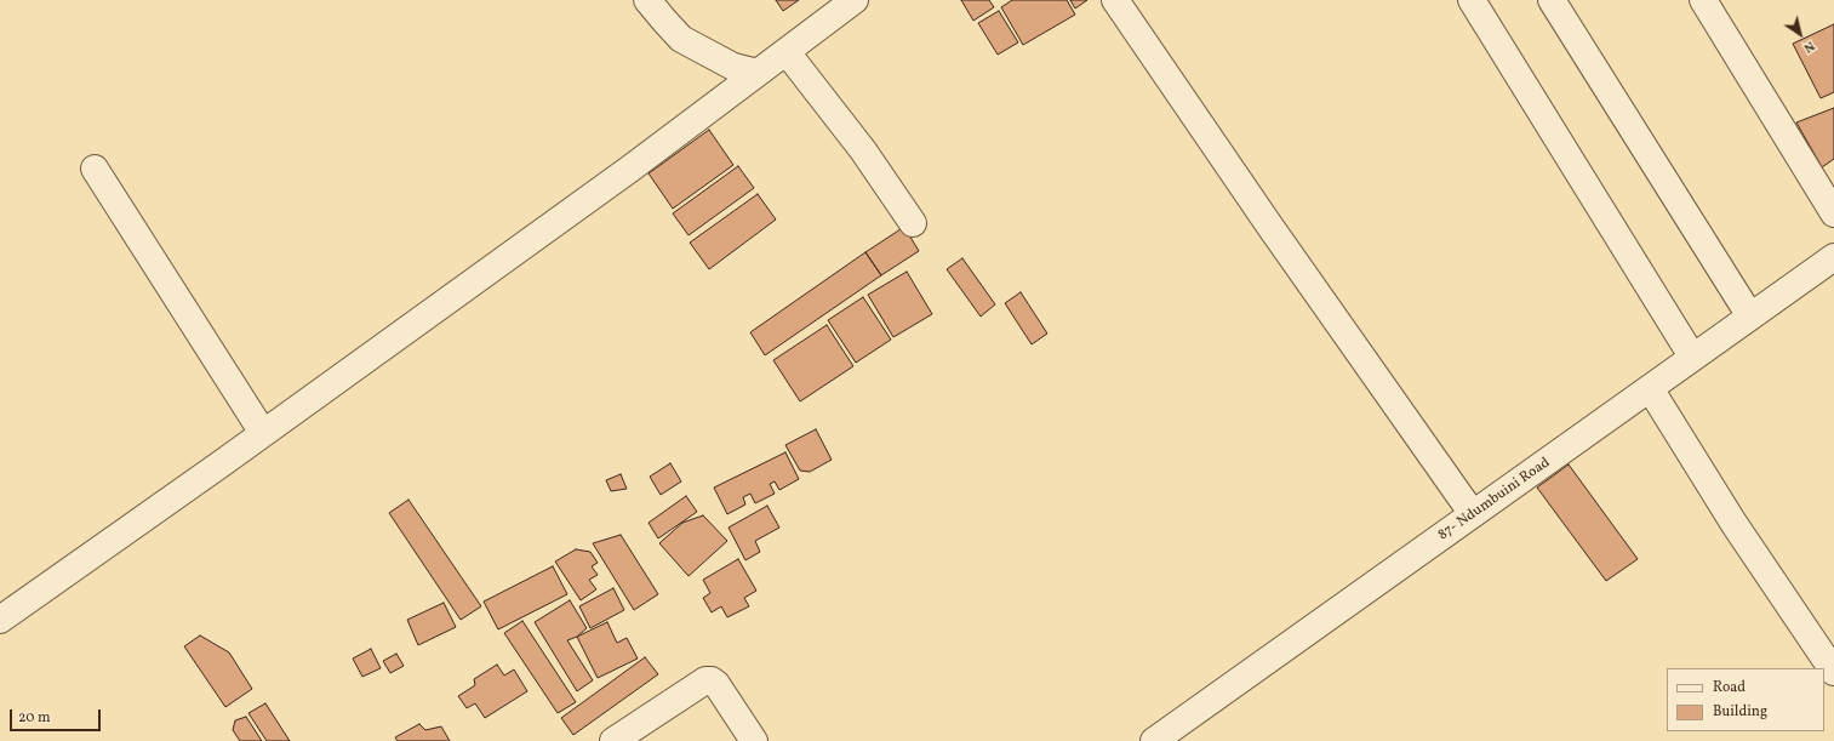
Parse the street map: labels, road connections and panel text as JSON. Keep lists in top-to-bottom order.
{
  "streets": {
    "street": ["87- Ndumbuini Road"]
  },
  "legend": ["Road", "Building"],
  "scale_bar": "20 m",
  "north": "bottom right"
}
